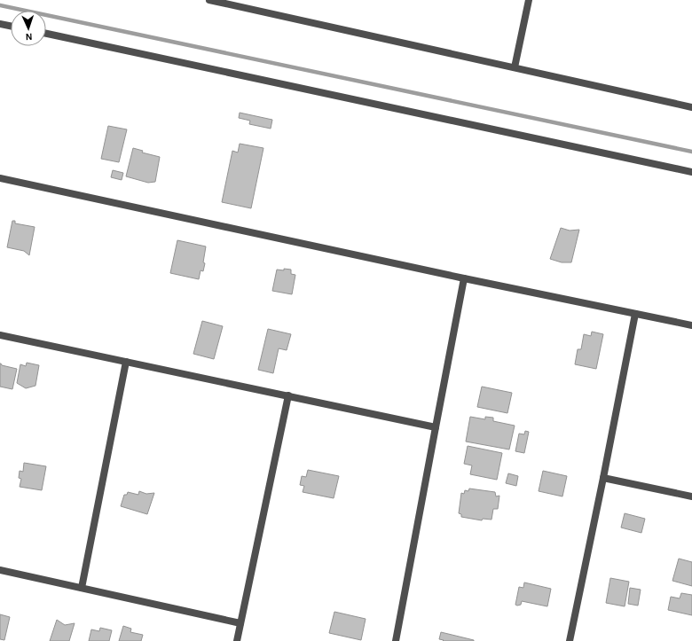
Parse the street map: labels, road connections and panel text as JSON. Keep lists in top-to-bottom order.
{
  "north": "bottom"
}
